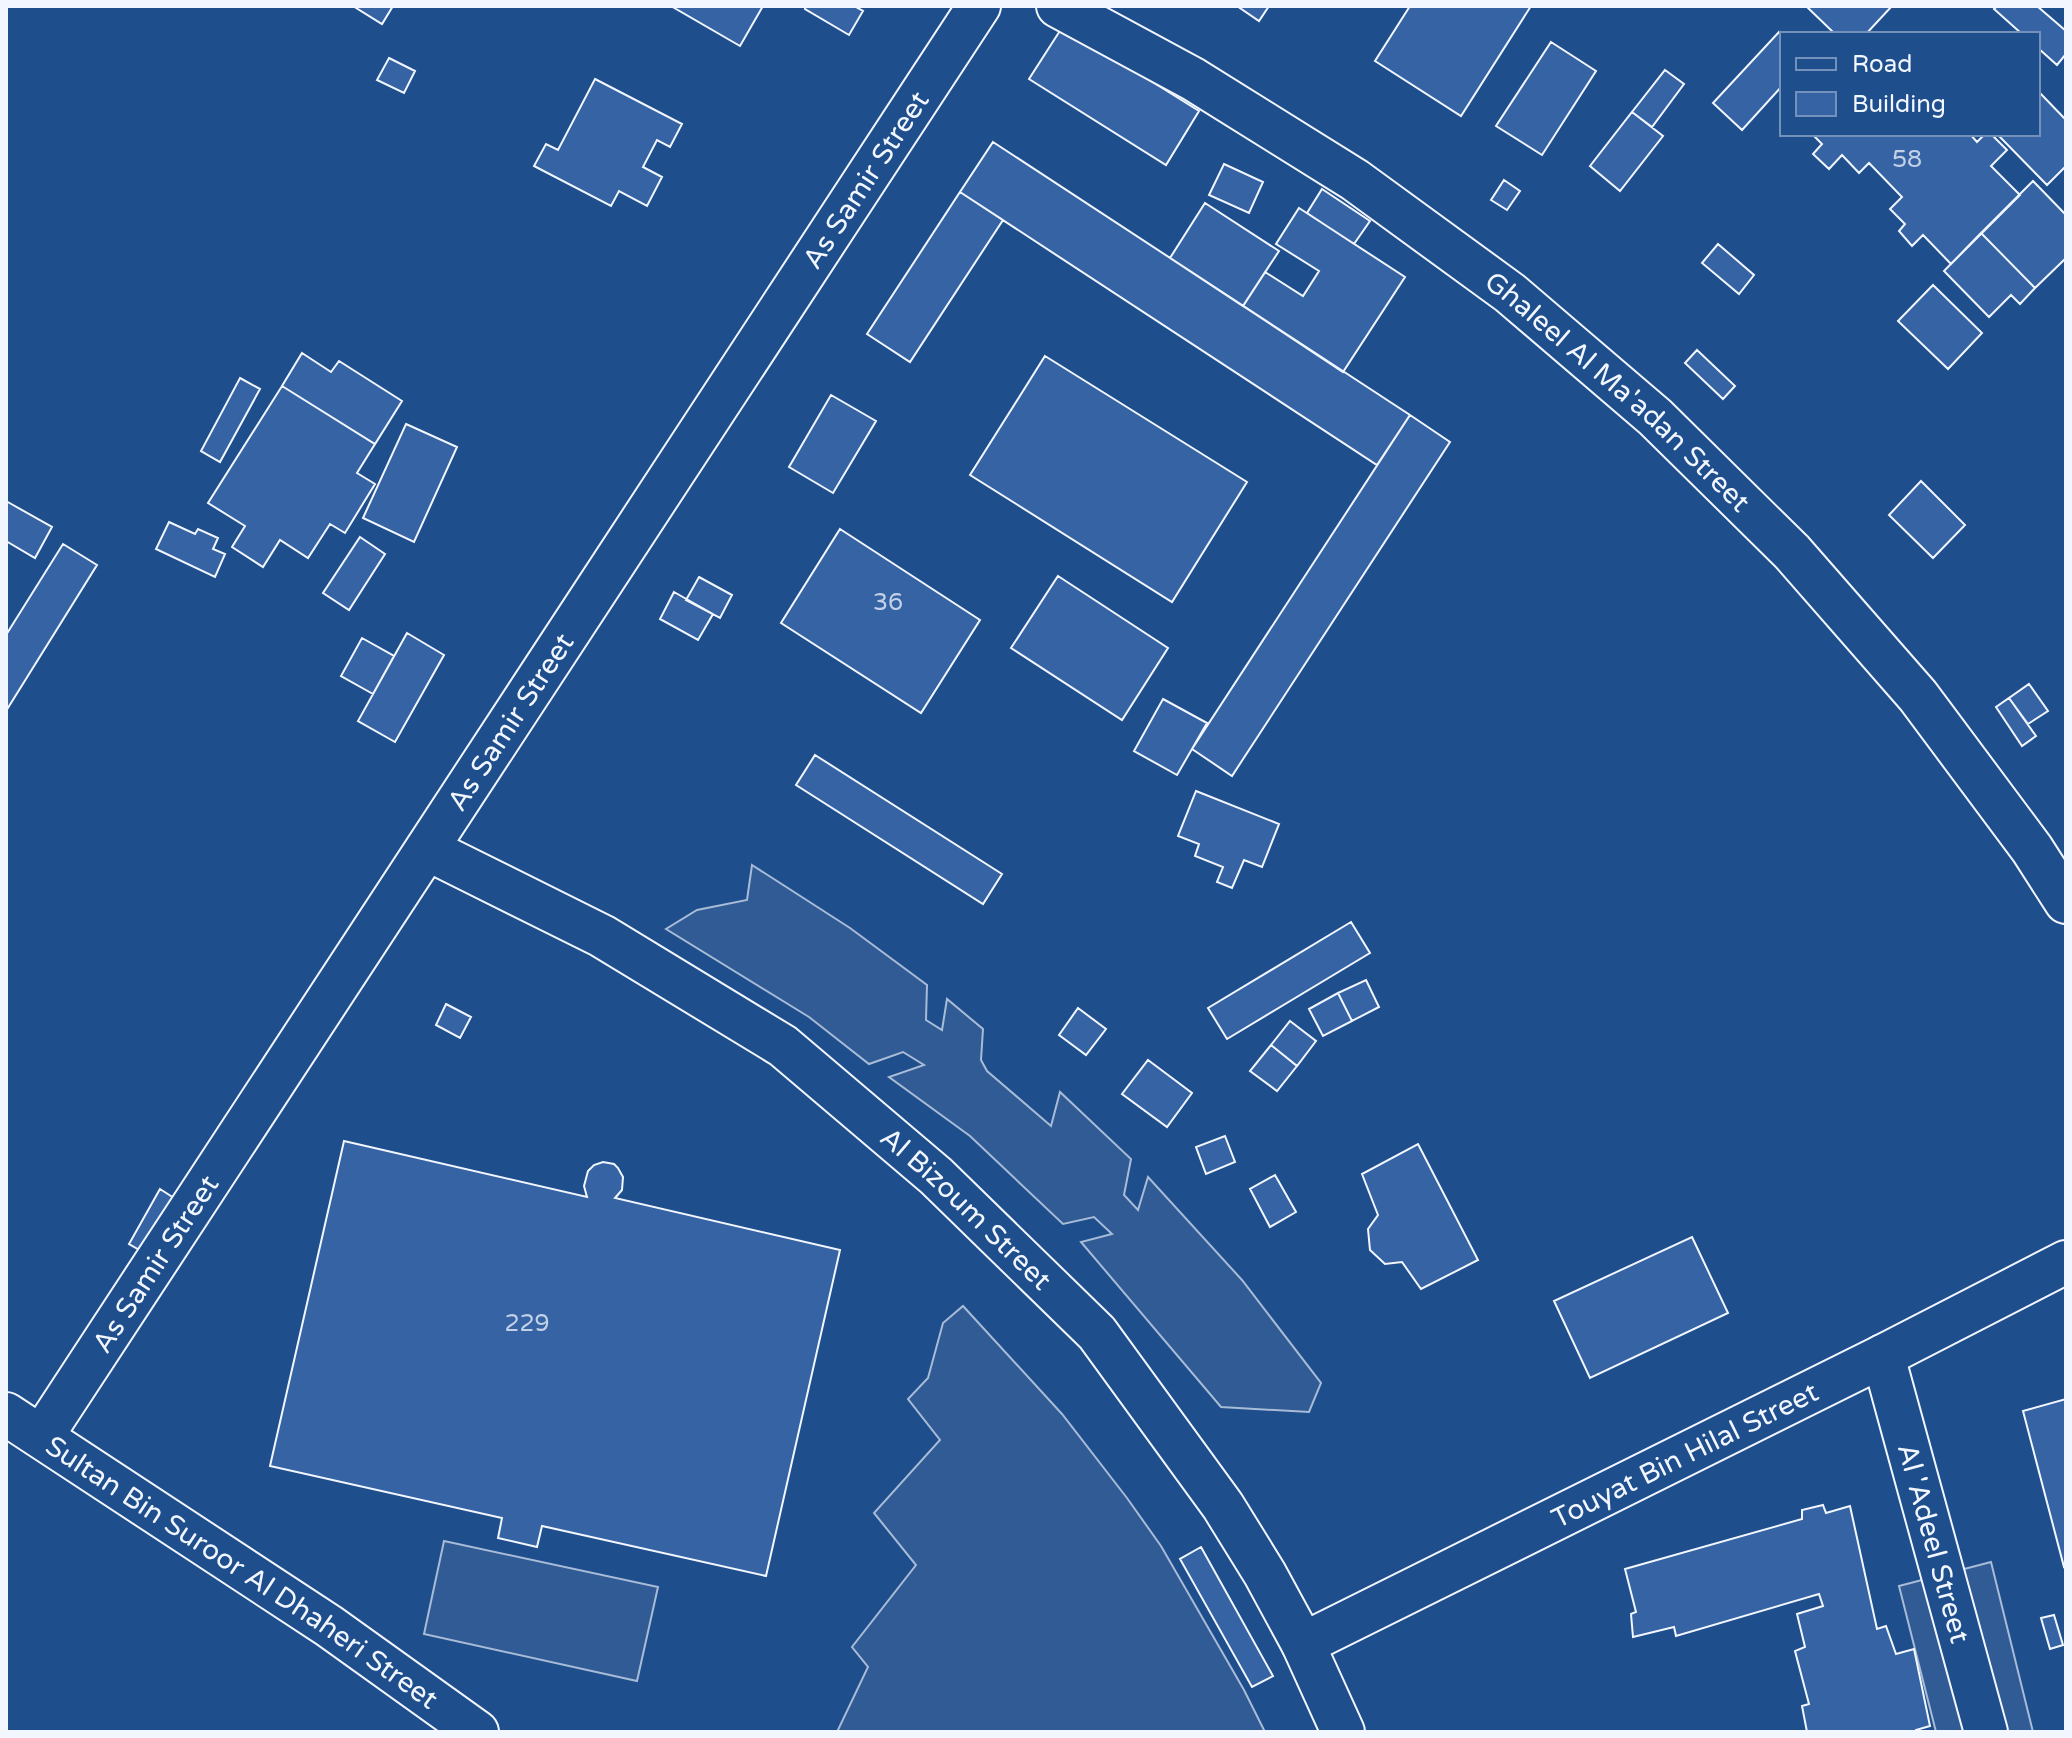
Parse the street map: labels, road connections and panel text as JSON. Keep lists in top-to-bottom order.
{
  "streets": {
    "street": [
      "As Samir Street",
      "Ghaleel Al Ma'adan Street",
      "Al Bizoum Street",
      "Touyat Bin Hilal Street",
      "Al 'Adeel Street",
      "Sultan Bin Suroor Al Dhaheri Street"
    ]
  },
  "crossings": [
    ["As Samir Street", "Al Bizoum Street"],
    ["As Samir Street", "Sultan Bin Suroor Al Dhaheri Street"],
    ["Al Bizoum Street", "Touyat Bin Hilal Street"],
    ["Touyat Bin Hilal Street", "Al 'Adeel Street"]
  ],
  "house_numbers": ["58", "36", "229"],
  "legend": ["Road", "Building"]
}
